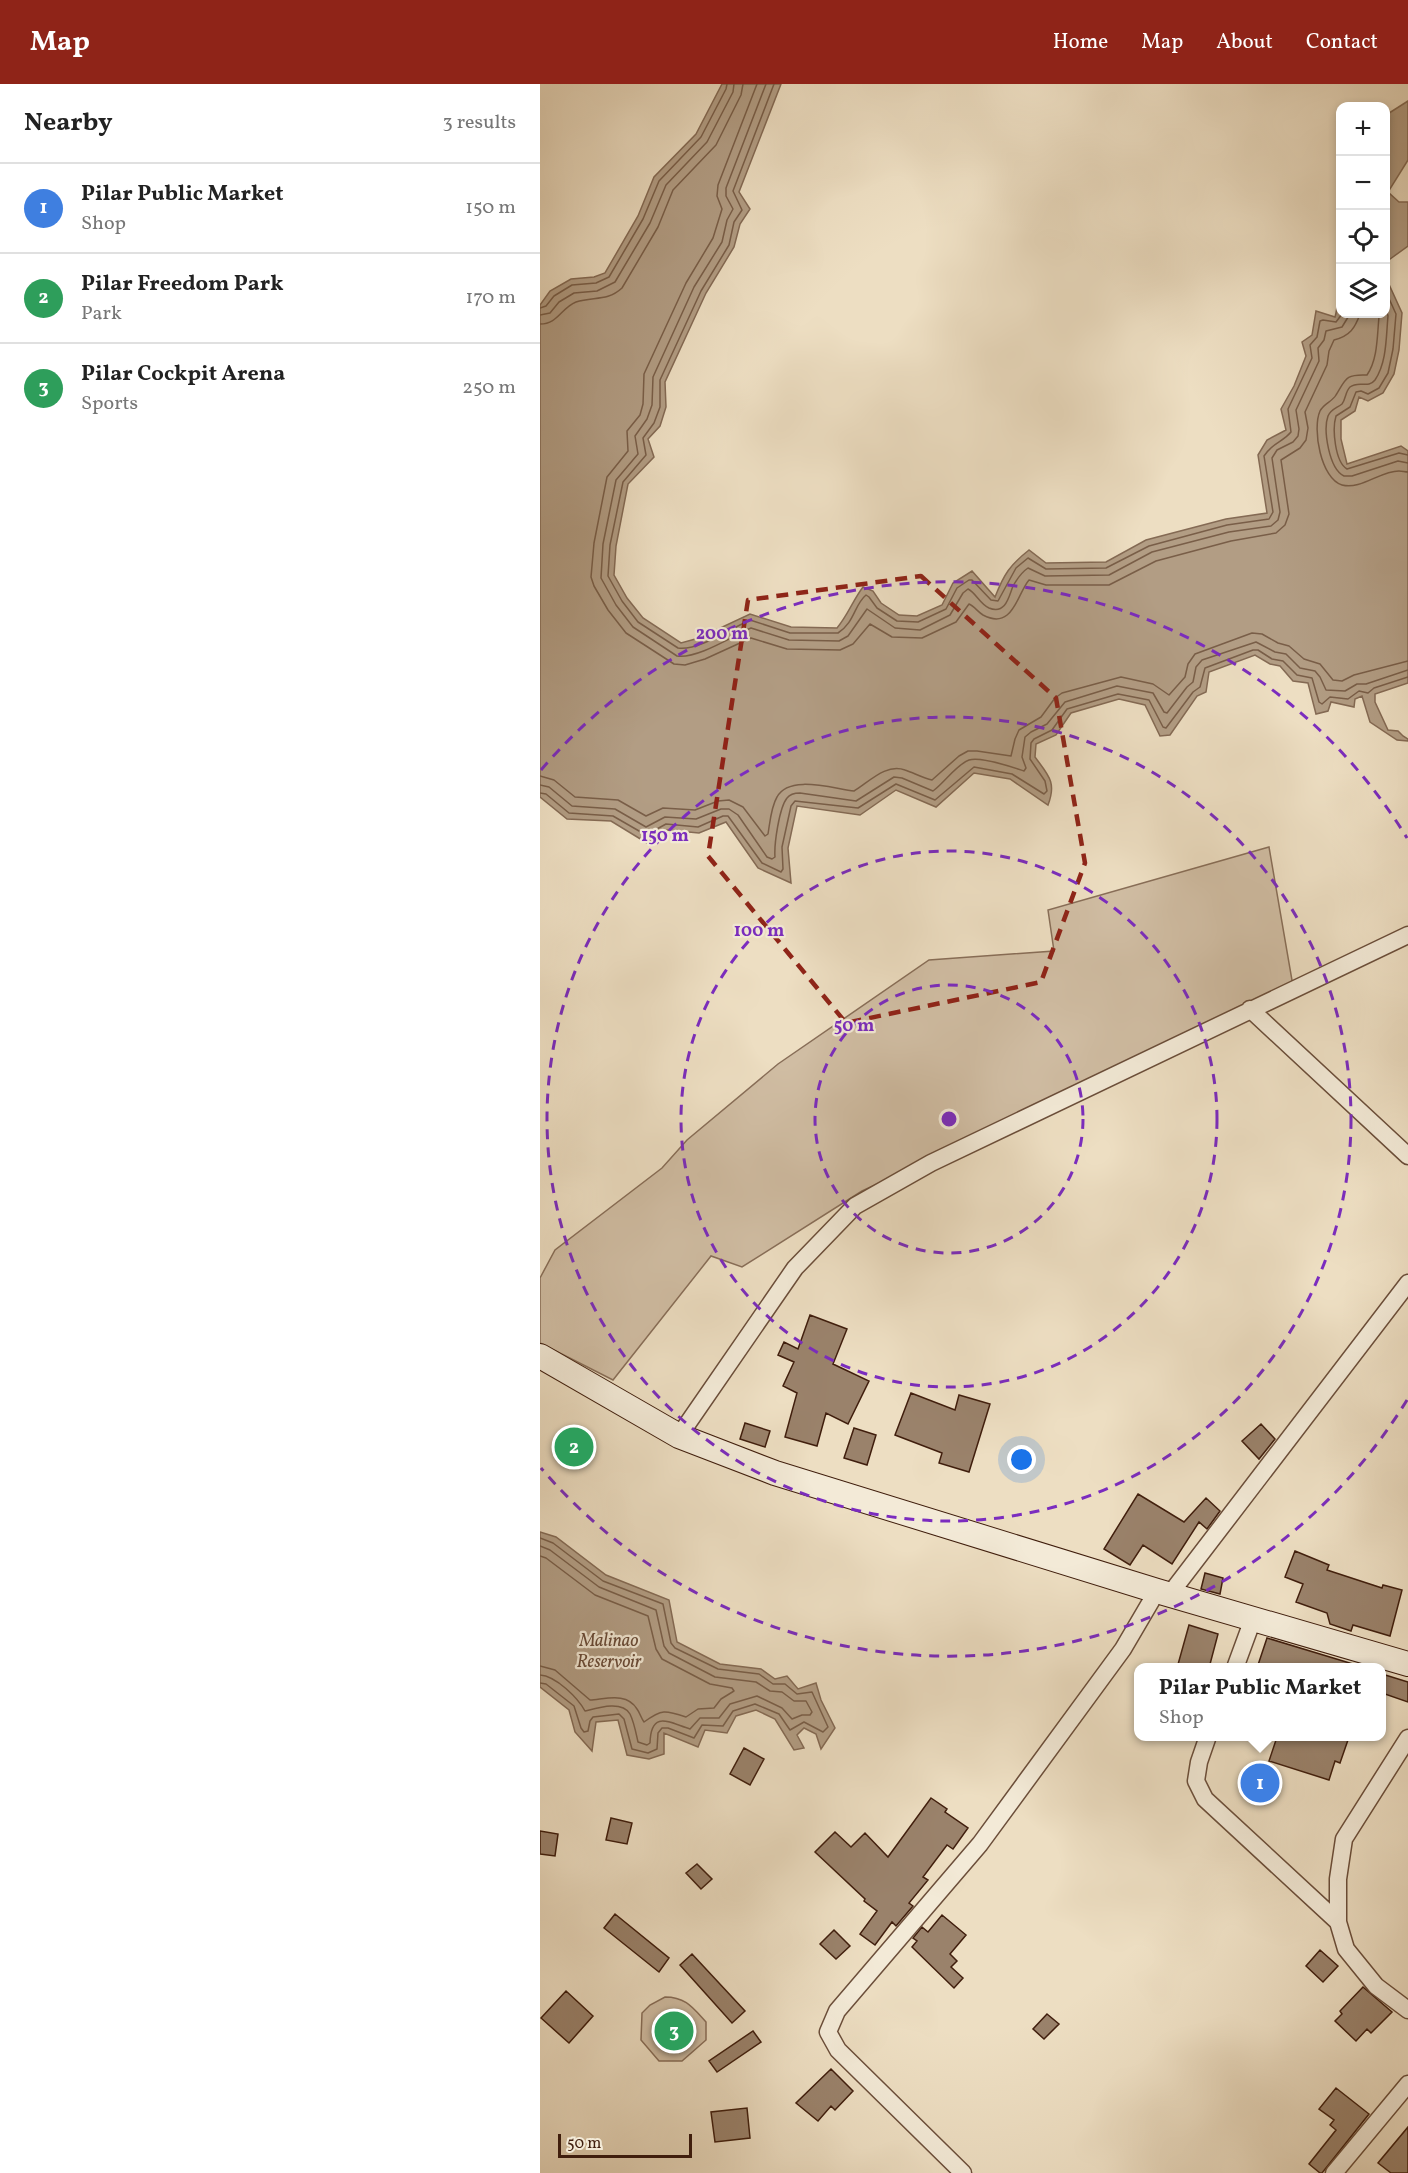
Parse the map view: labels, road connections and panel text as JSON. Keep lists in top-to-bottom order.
{
  "water": ["Malinao Reservoir"],
  "scale_bar": "50 m",
  "page": {
    "header": "Map",
    "nav": [
      "Home",
      "Map",
      "About",
      "Contact"
    ],
    "heading": ["Nearby", "3 results"],
    "map_buttons": ["+", "−"],
    "list": [
      {
        "mark": "1",
        "name": "Pilar Public Market",
        "note": "Shop",
        "value": "150 m"
      },
      {
        "mark": "2",
        "name": "Pilar Freedom Park",
        "note": "Park",
        "value": "170 m"
      },
      {
        "mark": "3",
        "name": "Pilar Cockpit Arena",
        "note": "Sports",
        "value": "250 m"
      }
    ],
    "pins": ["2", "1", "3"],
    "popup": ["Pilar Public Market", "Shop"],
    "scale": "50 m"
  },
  "rings": [
    "200 m",
    "150 m",
    "100 m",
    "50 m"
  ]
}
